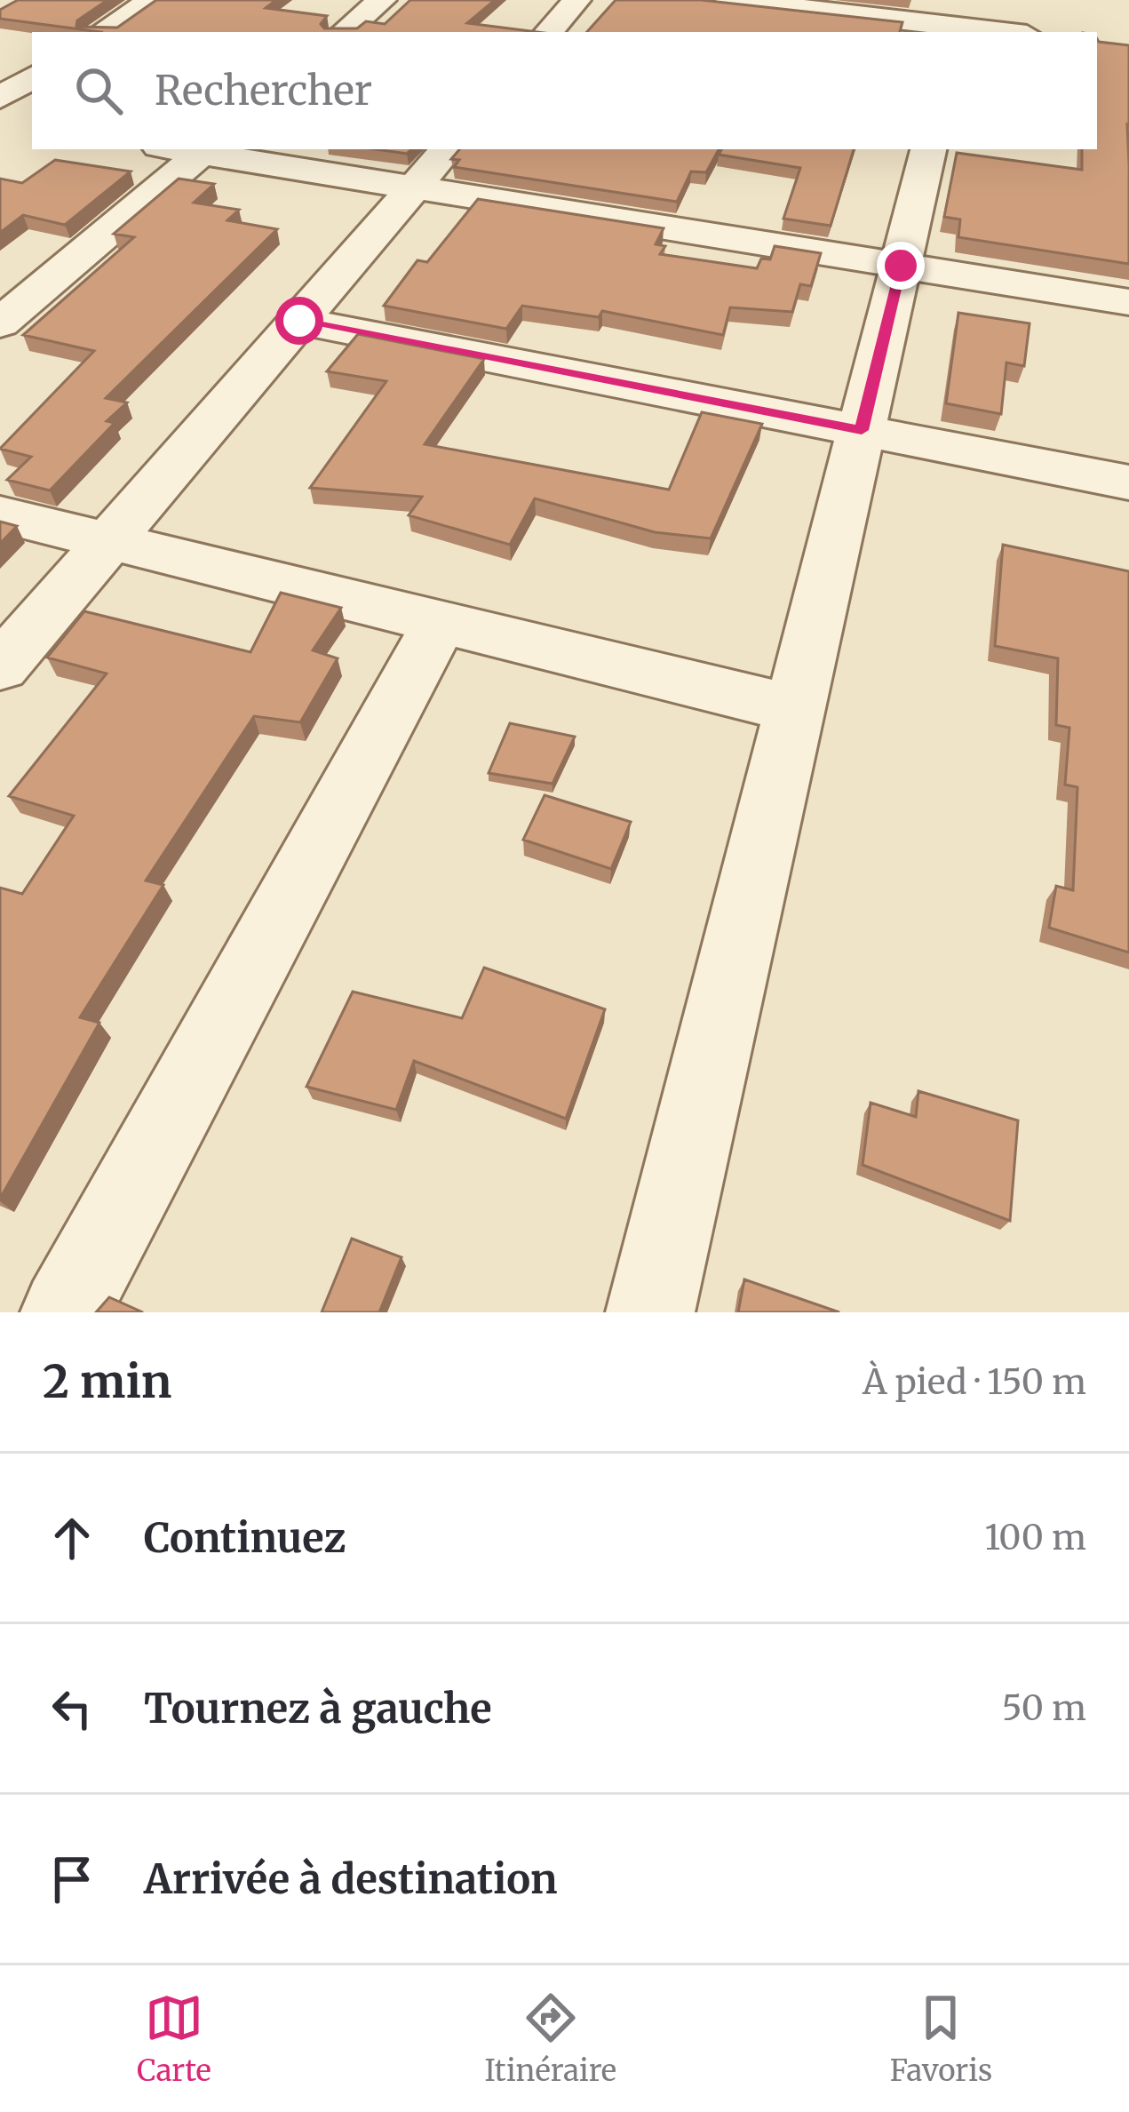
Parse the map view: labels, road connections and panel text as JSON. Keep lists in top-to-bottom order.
{
  "page": {
    "search": "Rechercher",
    "heading": ["2 min", "À pied · 150 m"],
    "list": [
      ["Continuez", "100 m"],
      ["Tournez à gauche", "50 m"],
      "Arrivée à destination"
    ],
    "nav": ["Carte", "Itinéraire", "Favoris"]
  }
}
